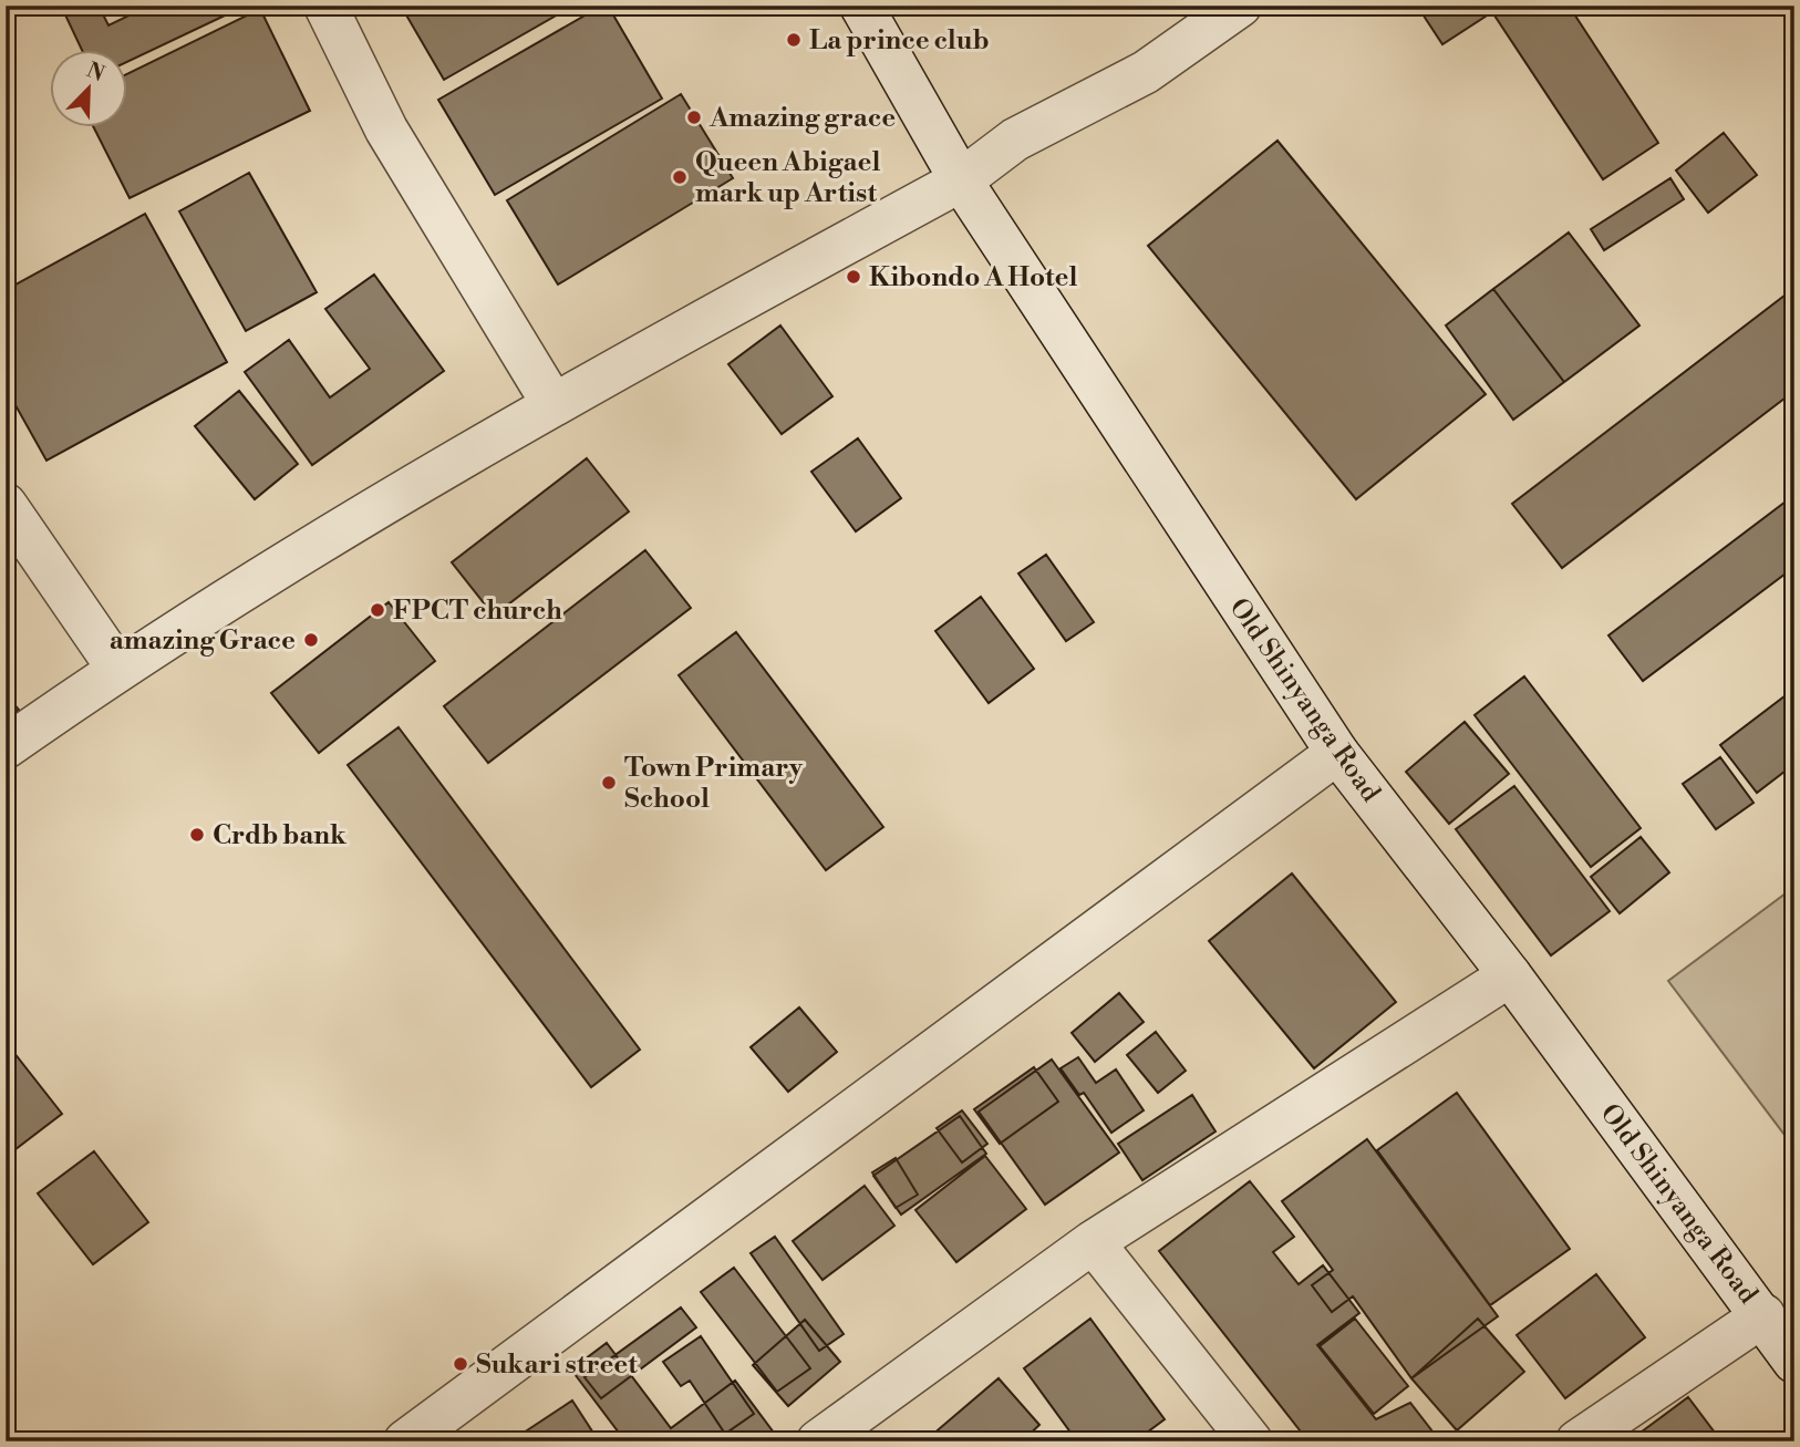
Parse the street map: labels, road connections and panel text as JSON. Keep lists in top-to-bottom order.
{
  "streets": {
    "street": ["Old Shinyanga Road"]
  },
  "places": [
    "La prince club",
    "Amazing grace",
    "Queen Abigael mark up Artist",
    "Kibondo A Hotel",
    "FPCT church",
    "amazing Grace",
    "Town Primary School",
    "Crdb bank",
    "Sukari street"
  ],
  "north": "top right"
}
